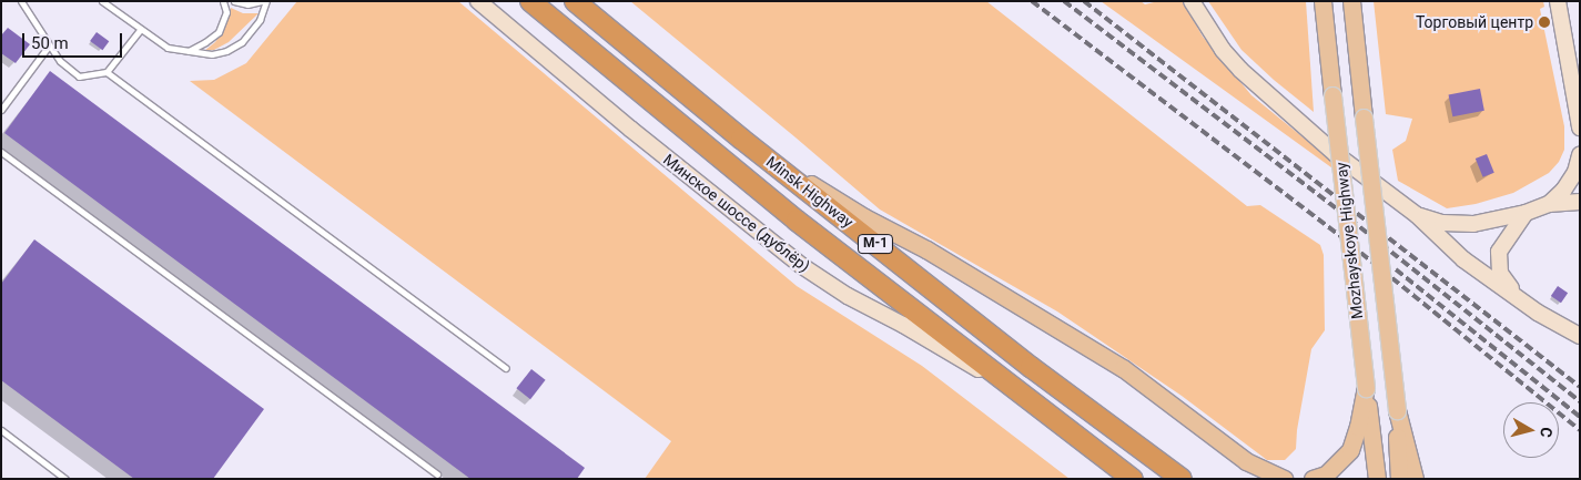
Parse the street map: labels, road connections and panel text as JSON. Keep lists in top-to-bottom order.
{
  "streets": {
    "highway": ["Minsk Highway", "М-1"],
    "main road": ["Mozhayskoye Highway"],
    "street": ["Минское шоссе (дублёр)"]
  },
  "crossings": [
    ["Minsk Highway", "Минское шоссе (дублёр)"]
  ],
  "places": ["Торговый центр"],
  "scale_bar": "50 m",
  "north": "right"
}
